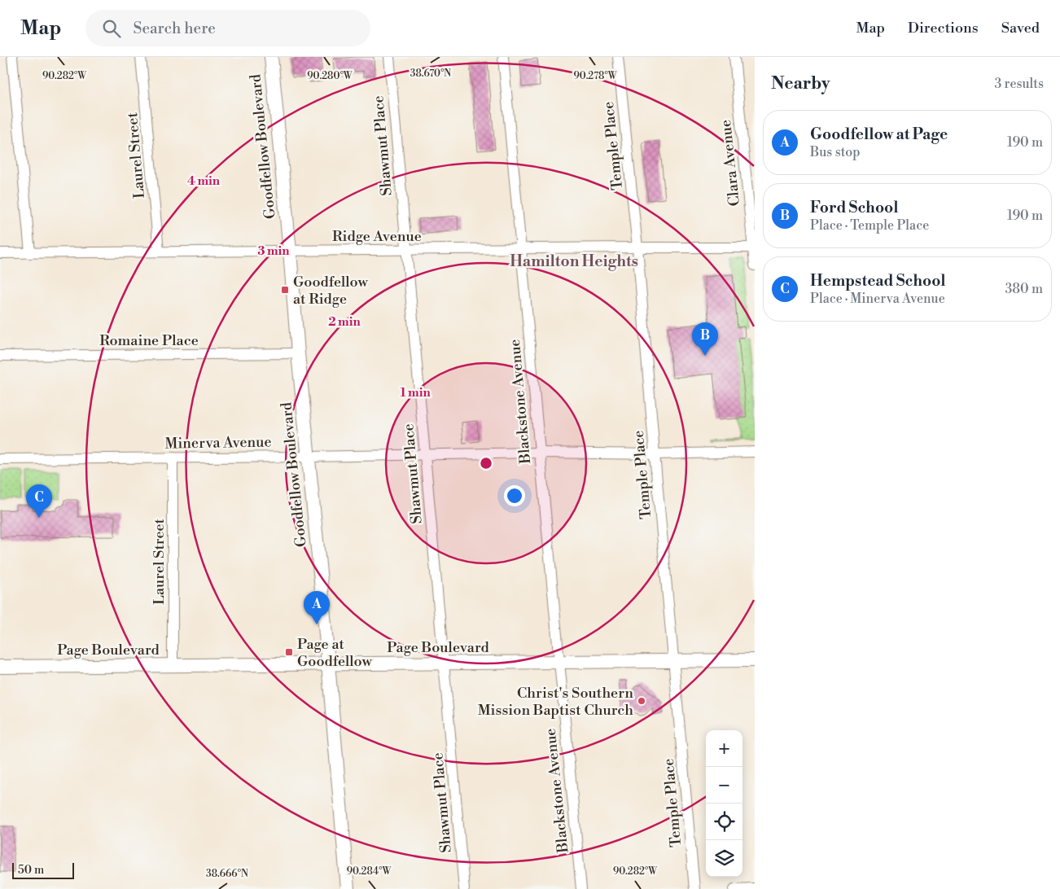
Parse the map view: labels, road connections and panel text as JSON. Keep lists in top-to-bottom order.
{
  "streets": {
    "main road": ["Goodfellow Boulevard", "Page Boulevard"],
    "street": [
      "Shawmut Place",
      "Temple Place",
      "Laurel Street",
      "Clara Avenue",
      "Ridge Avenue",
      "Romaine Place",
      "Blackstone Avenue",
      "Minerva Avenue"
    ]
  },
  "crossings": [
    ["Shawmut Place", "Ridge Avenue"],
    ["Shawmut Place", "Minerva Avenue"],
    ["Shawmut Place", "Page Boulevard"],
    ["Temple Place", "Ridge Avenue"],
    ["Temple Place", "Minerva Avenue"],
    ["Temple Place", "Page Boulevard"],
    ["Goodfellow Boulevard", "Ridge Avenue"],
    ["Goodfellow Boulevard", "Romaine Place"],
    ["Goodfellow Boulevard", "Minerva Avenue"],
    ["Goodfellow Boulevard", "Page Boulevard"],
    ["Laurel Street", "Ridge Avenue"],
    ["Laurel Street", "Minerva Avenue"],
    ["Laurel Street", "Page Boulevard"],
    ["Clara Avenue", "Ridge Avenue"],
    ["Ridge Avenue", "Blackstone Avenue"],
    ["Blackstone Avenue", "Minerva Avenue"],
    ["Blackstone Avenue", "Page Boulevard"]
  ],
  "districts": ["Hamilton Heights"],
  "places": {
    "transit": ["Goodfellow at Ridge", "Page at Goodfellow"],
    "other": ["Christ's Southern Mission Baptist Church"]
  },
  "scale_bar": "50 m",
  "page": {
    "header": "Map",
    "search": "Search here",
    "nav": ["Map", "Directions", "Saved"],
    "heading": ["Nearby", "3 results"],
    "list": [
      {
        "mark": "A",
        "name": "Goodfellow at Page",
        "note": "Bus stop",
        "value": "190 m"
      },
      {
        "mark": "B",
        "name": "Ford School",
        "note": "Place · Temple Place",
        "value": "190 m"
      },
      {
        "mark": "C",
        "name": "Hempstead School",
        "note": "Place · Minerva Avenue",
        "value": "380 m"
      }
    ],
    "pins": ["B", "C", "A"],
    "map_buttons": ["+", "−"],
    "scale": "50 m"
  },
  "coordinates": [
    "38.670°N",
    "90.280°W",
    "90.282°W",
    "90.278°W",
    "90.284°W",
    "38.666°N"
  ],
  "rings": [
    "4 min",
    "3 min",
    "2 min",
    "1 min"
  ]
}
